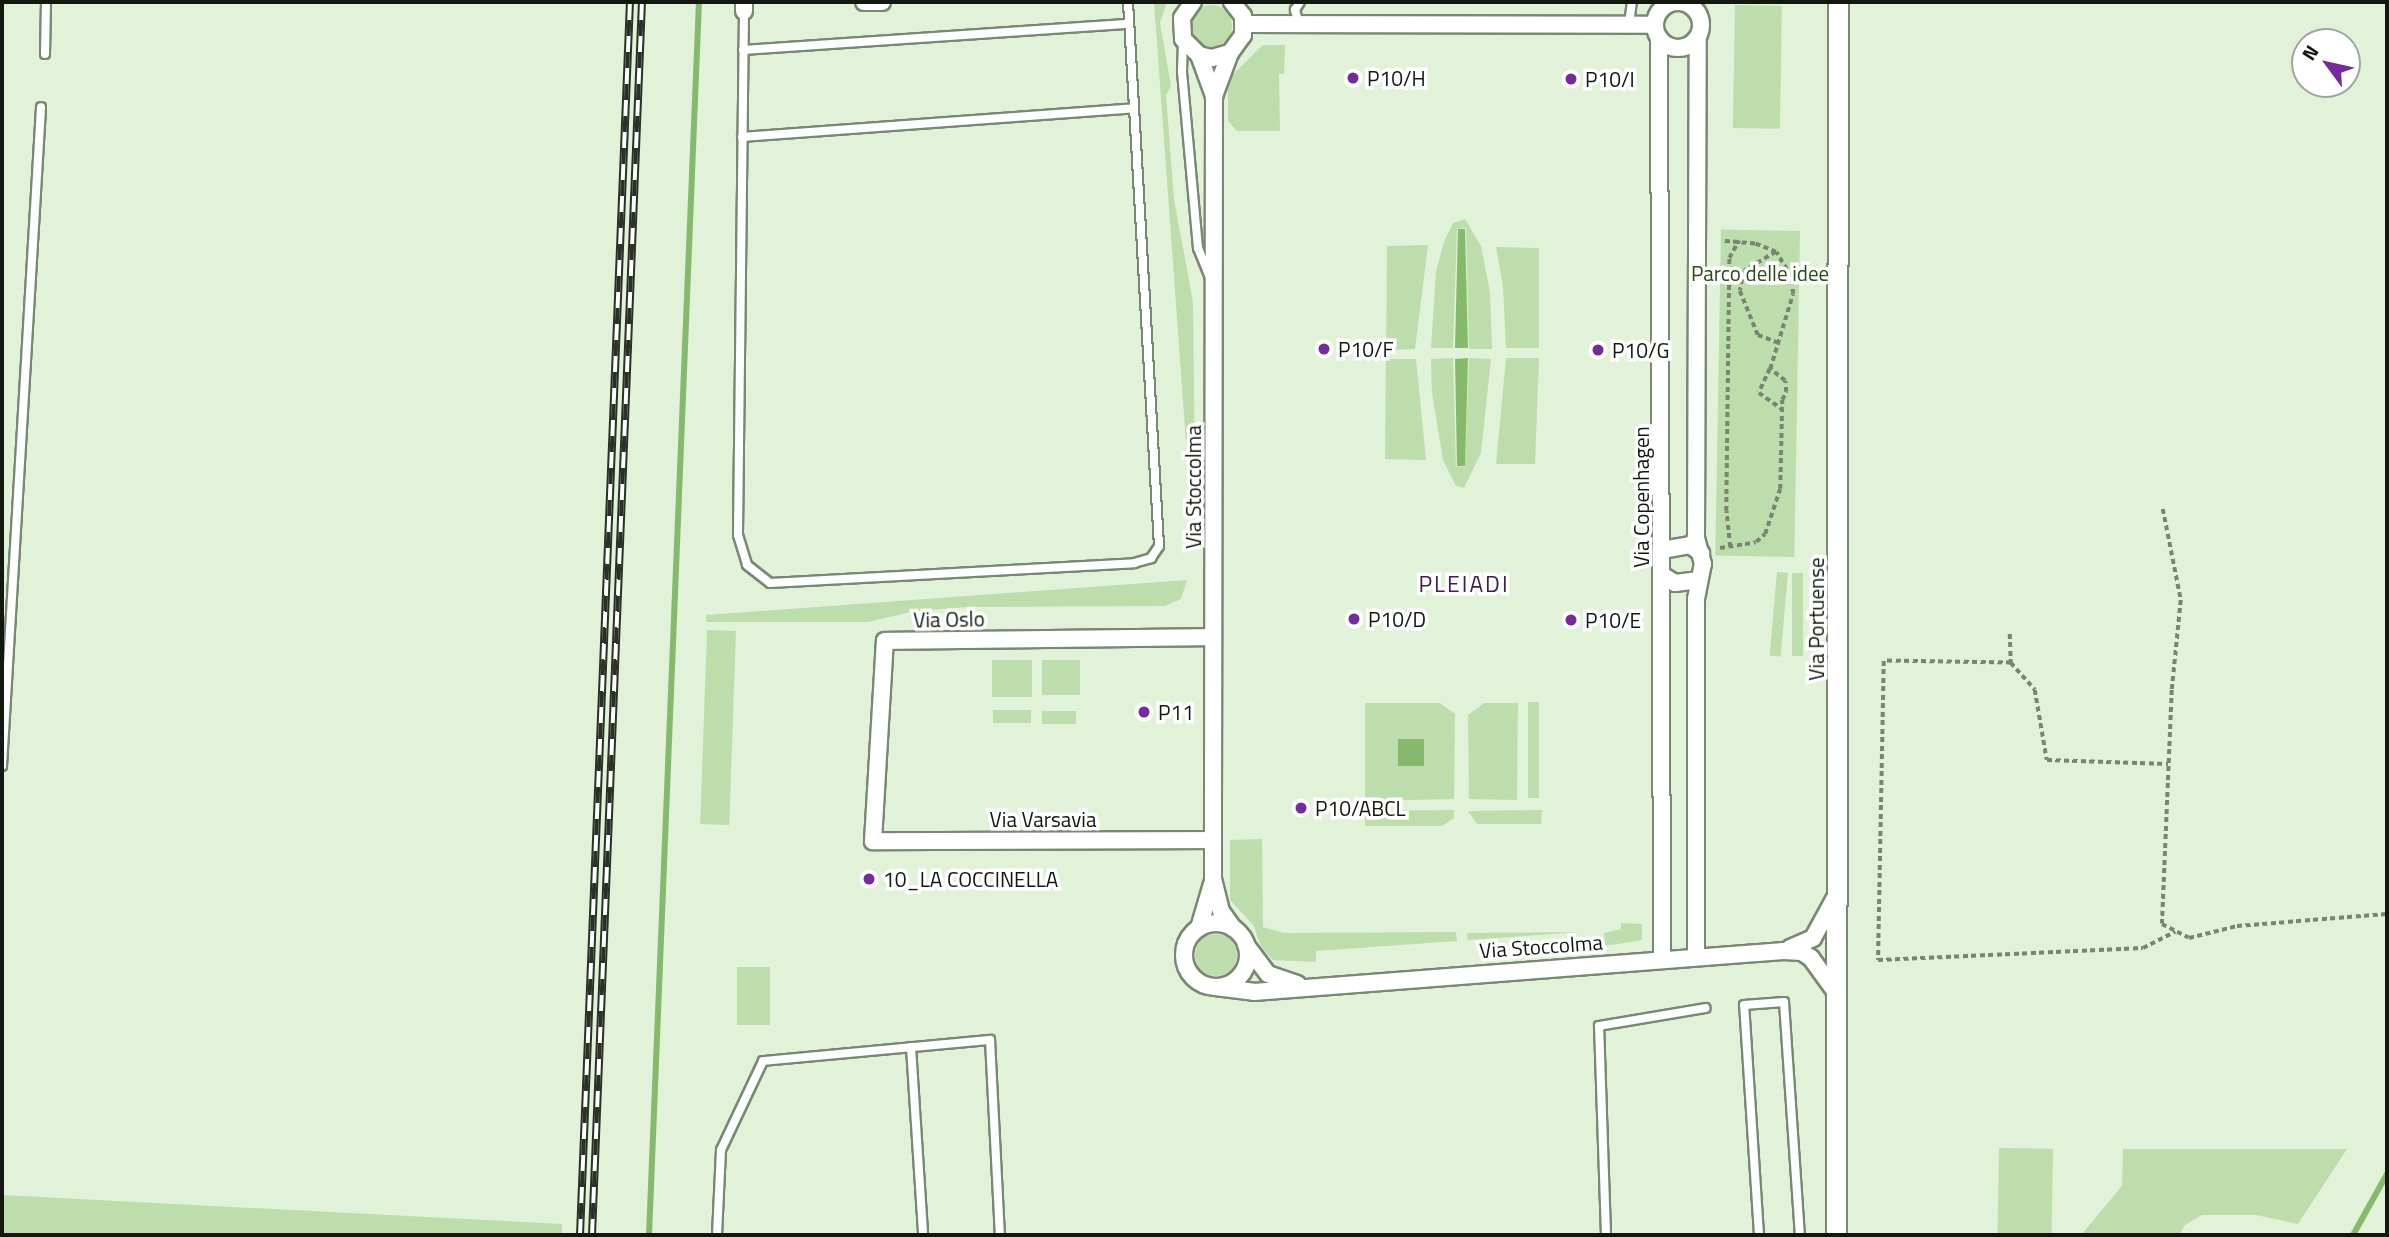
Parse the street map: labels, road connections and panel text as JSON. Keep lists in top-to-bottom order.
{
  "streets": {
    "street": [
      "Via Stoccolma",
      "Via Copenhagen",
      "Via Oslo",
      "Via Portuense",
      "Via Varsavia"
    ]
  },
  "crossings": [
    ["Via Stoccolma", "Via Copenhagen"],
    ["Via Stoccolma", "Via Oslo"],
    ["Via Stoccolma", "Via Portuense"],
    ["Via Stoccolma", "Via Varsavia"],
    ["Via Oslo", "Via Varsavia"]
  ],
  "districts": ["PLEIADI"],
  "parks": ["Parco delle idee"],
  "places": [
    "P10/H",
    "P10/I",
    "P10/F",
    "P10/G",
    "P10/D",
    "P10/E",
    "P11",
    "P10/ABCL",
    "10_LA COCCINELLA"
  ],
  "north": "top left"
}
